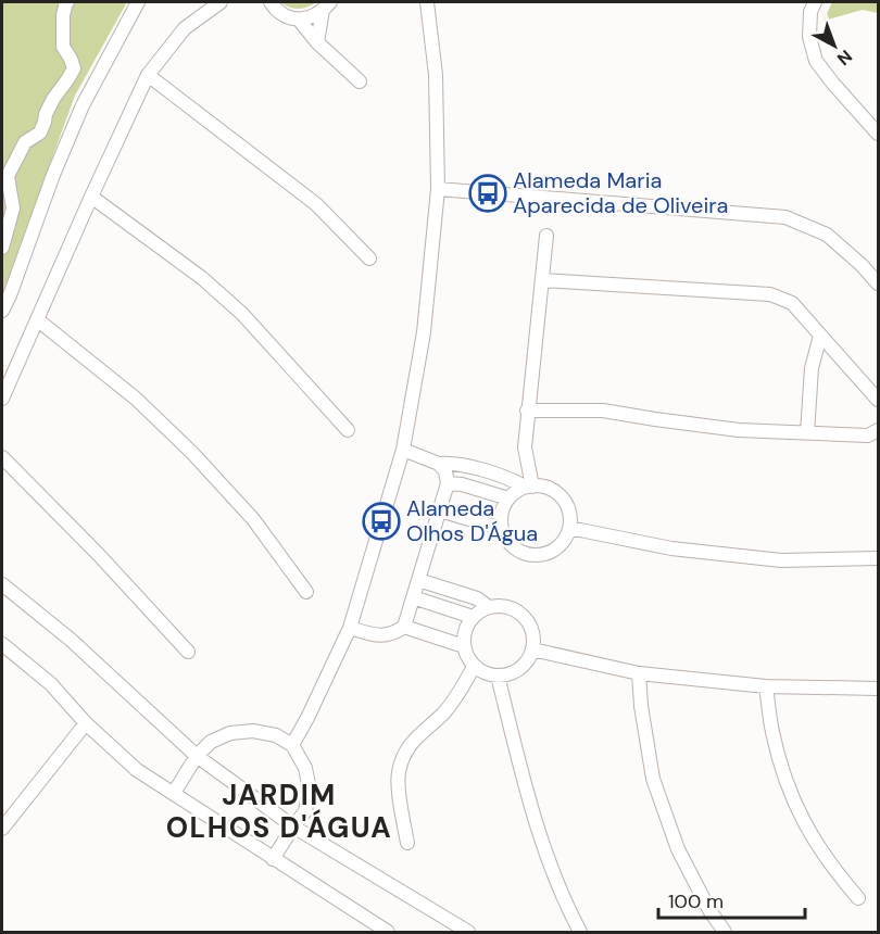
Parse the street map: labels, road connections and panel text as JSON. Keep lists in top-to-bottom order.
{
  "districts": ["JARDIM OLHOS D'ÁGUA"],
  "places": {
    "bus stop": ["Alameda Maria Aparecida de Oliveira", "Alameda Olhos D'Água"]
  },
  "scale_bar": "100 m",
  "north": "bottom right"
}
